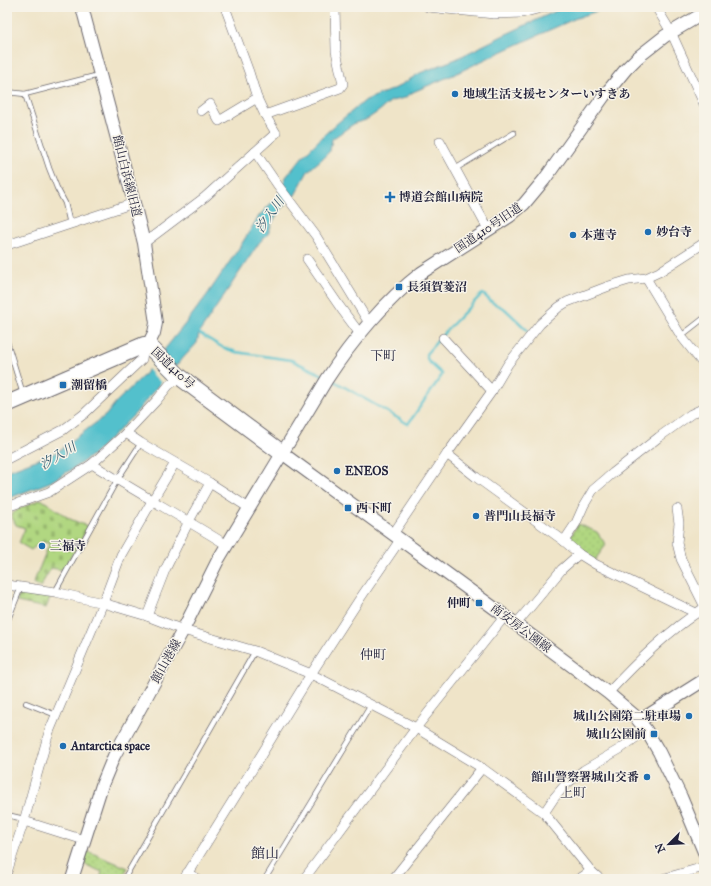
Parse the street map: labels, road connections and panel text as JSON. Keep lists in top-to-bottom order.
{
  "streets": {
    "highway": ["国道410号"],
    "main road": [
      "館山白浜線旧道",
      "国道410号旧道",
      "南安房公園線",
      "館山港線"
    ]
  },
  "crossings": [
    ["館山白浜線旧道", "国道410号"],
    ["国道410号旧道", "国道410号"],
    ["国道410号旧道", "南安房公園線"],
    ["国道410号旧道", "館山港線"],
    ["国道410号", "南安房公園線"],
    ["国道410号", "館山港線"],
    ["南安房公園線", "館山港線"]
  ],
  "districts": [
    "下町",
    "仲町",
    "上町",
    "館山"
  ],
  "water": ["汐入川"],
  "places": {
    "other": [
      "地域生活支援センターいすきあ",
      "妙台寺",
      "本蓮寺",
      "ENEOS",
      "普門山長福寺",
      "三福寺",
      "城山公園第二駐車場",
      "Antarctica space",
      "館山警察署城山交番"
    ],
    "health": ["博道会館山病院"],
    "transit": [
      "長須賀菱沼",
      "潮留橋",
      "西下町",
      "仲町",
      "城山公園前"
    ]
  },
  "north": "bottom left"
}
